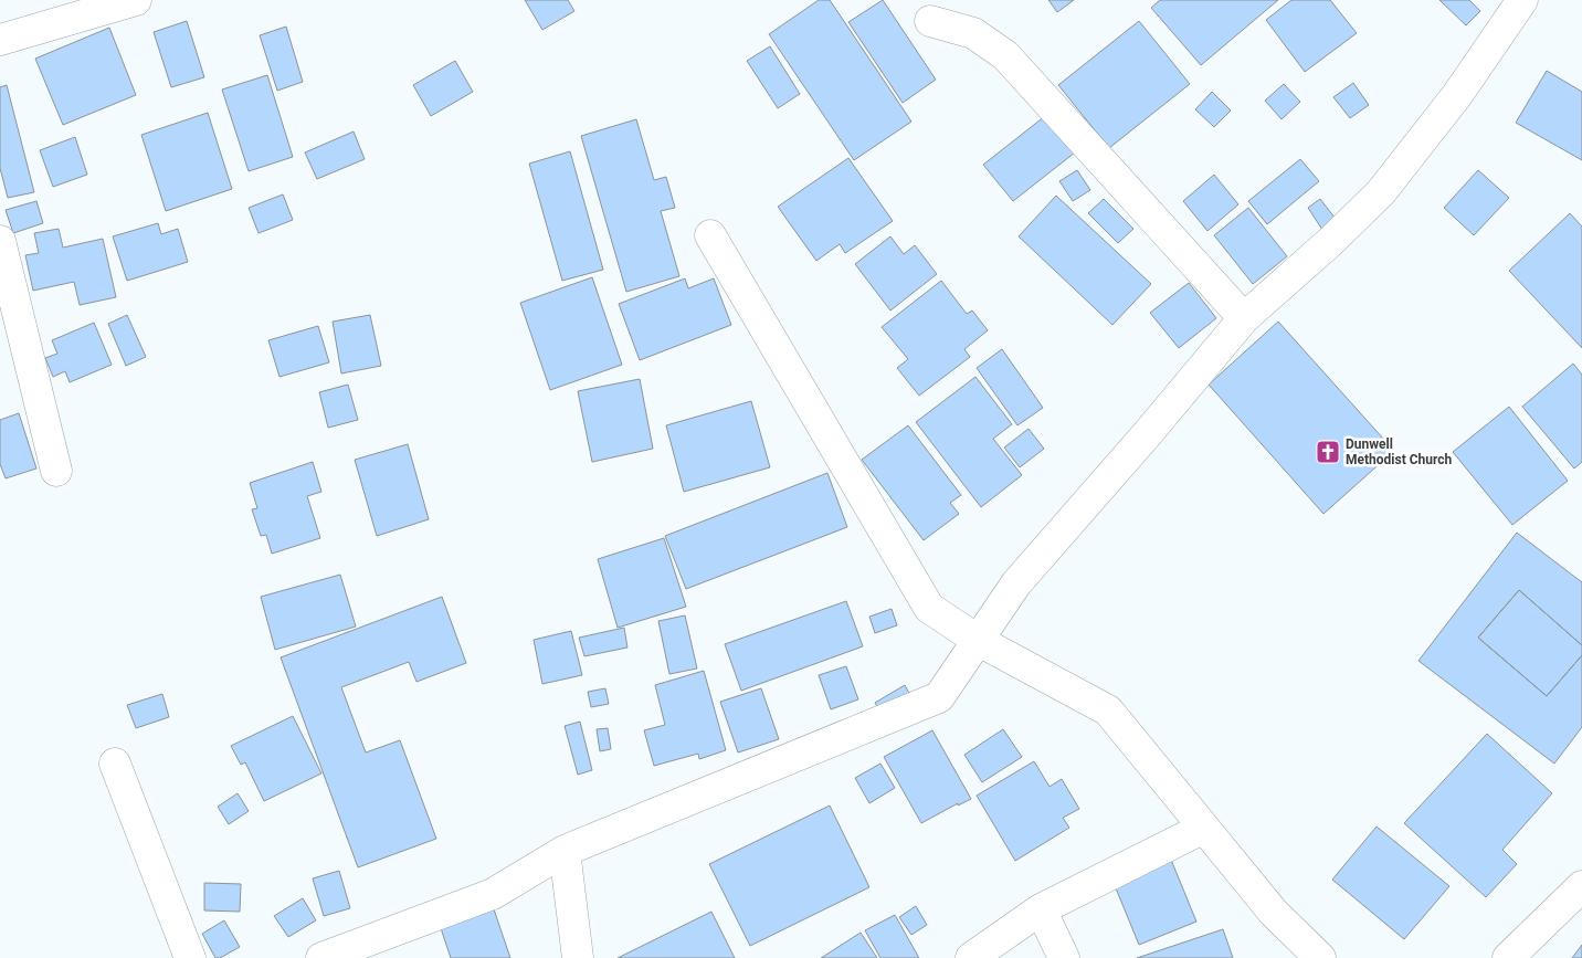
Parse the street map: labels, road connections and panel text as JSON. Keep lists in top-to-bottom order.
{
  "places": {
    "church": ["Dunwell Methodist Church"]
  }
}
